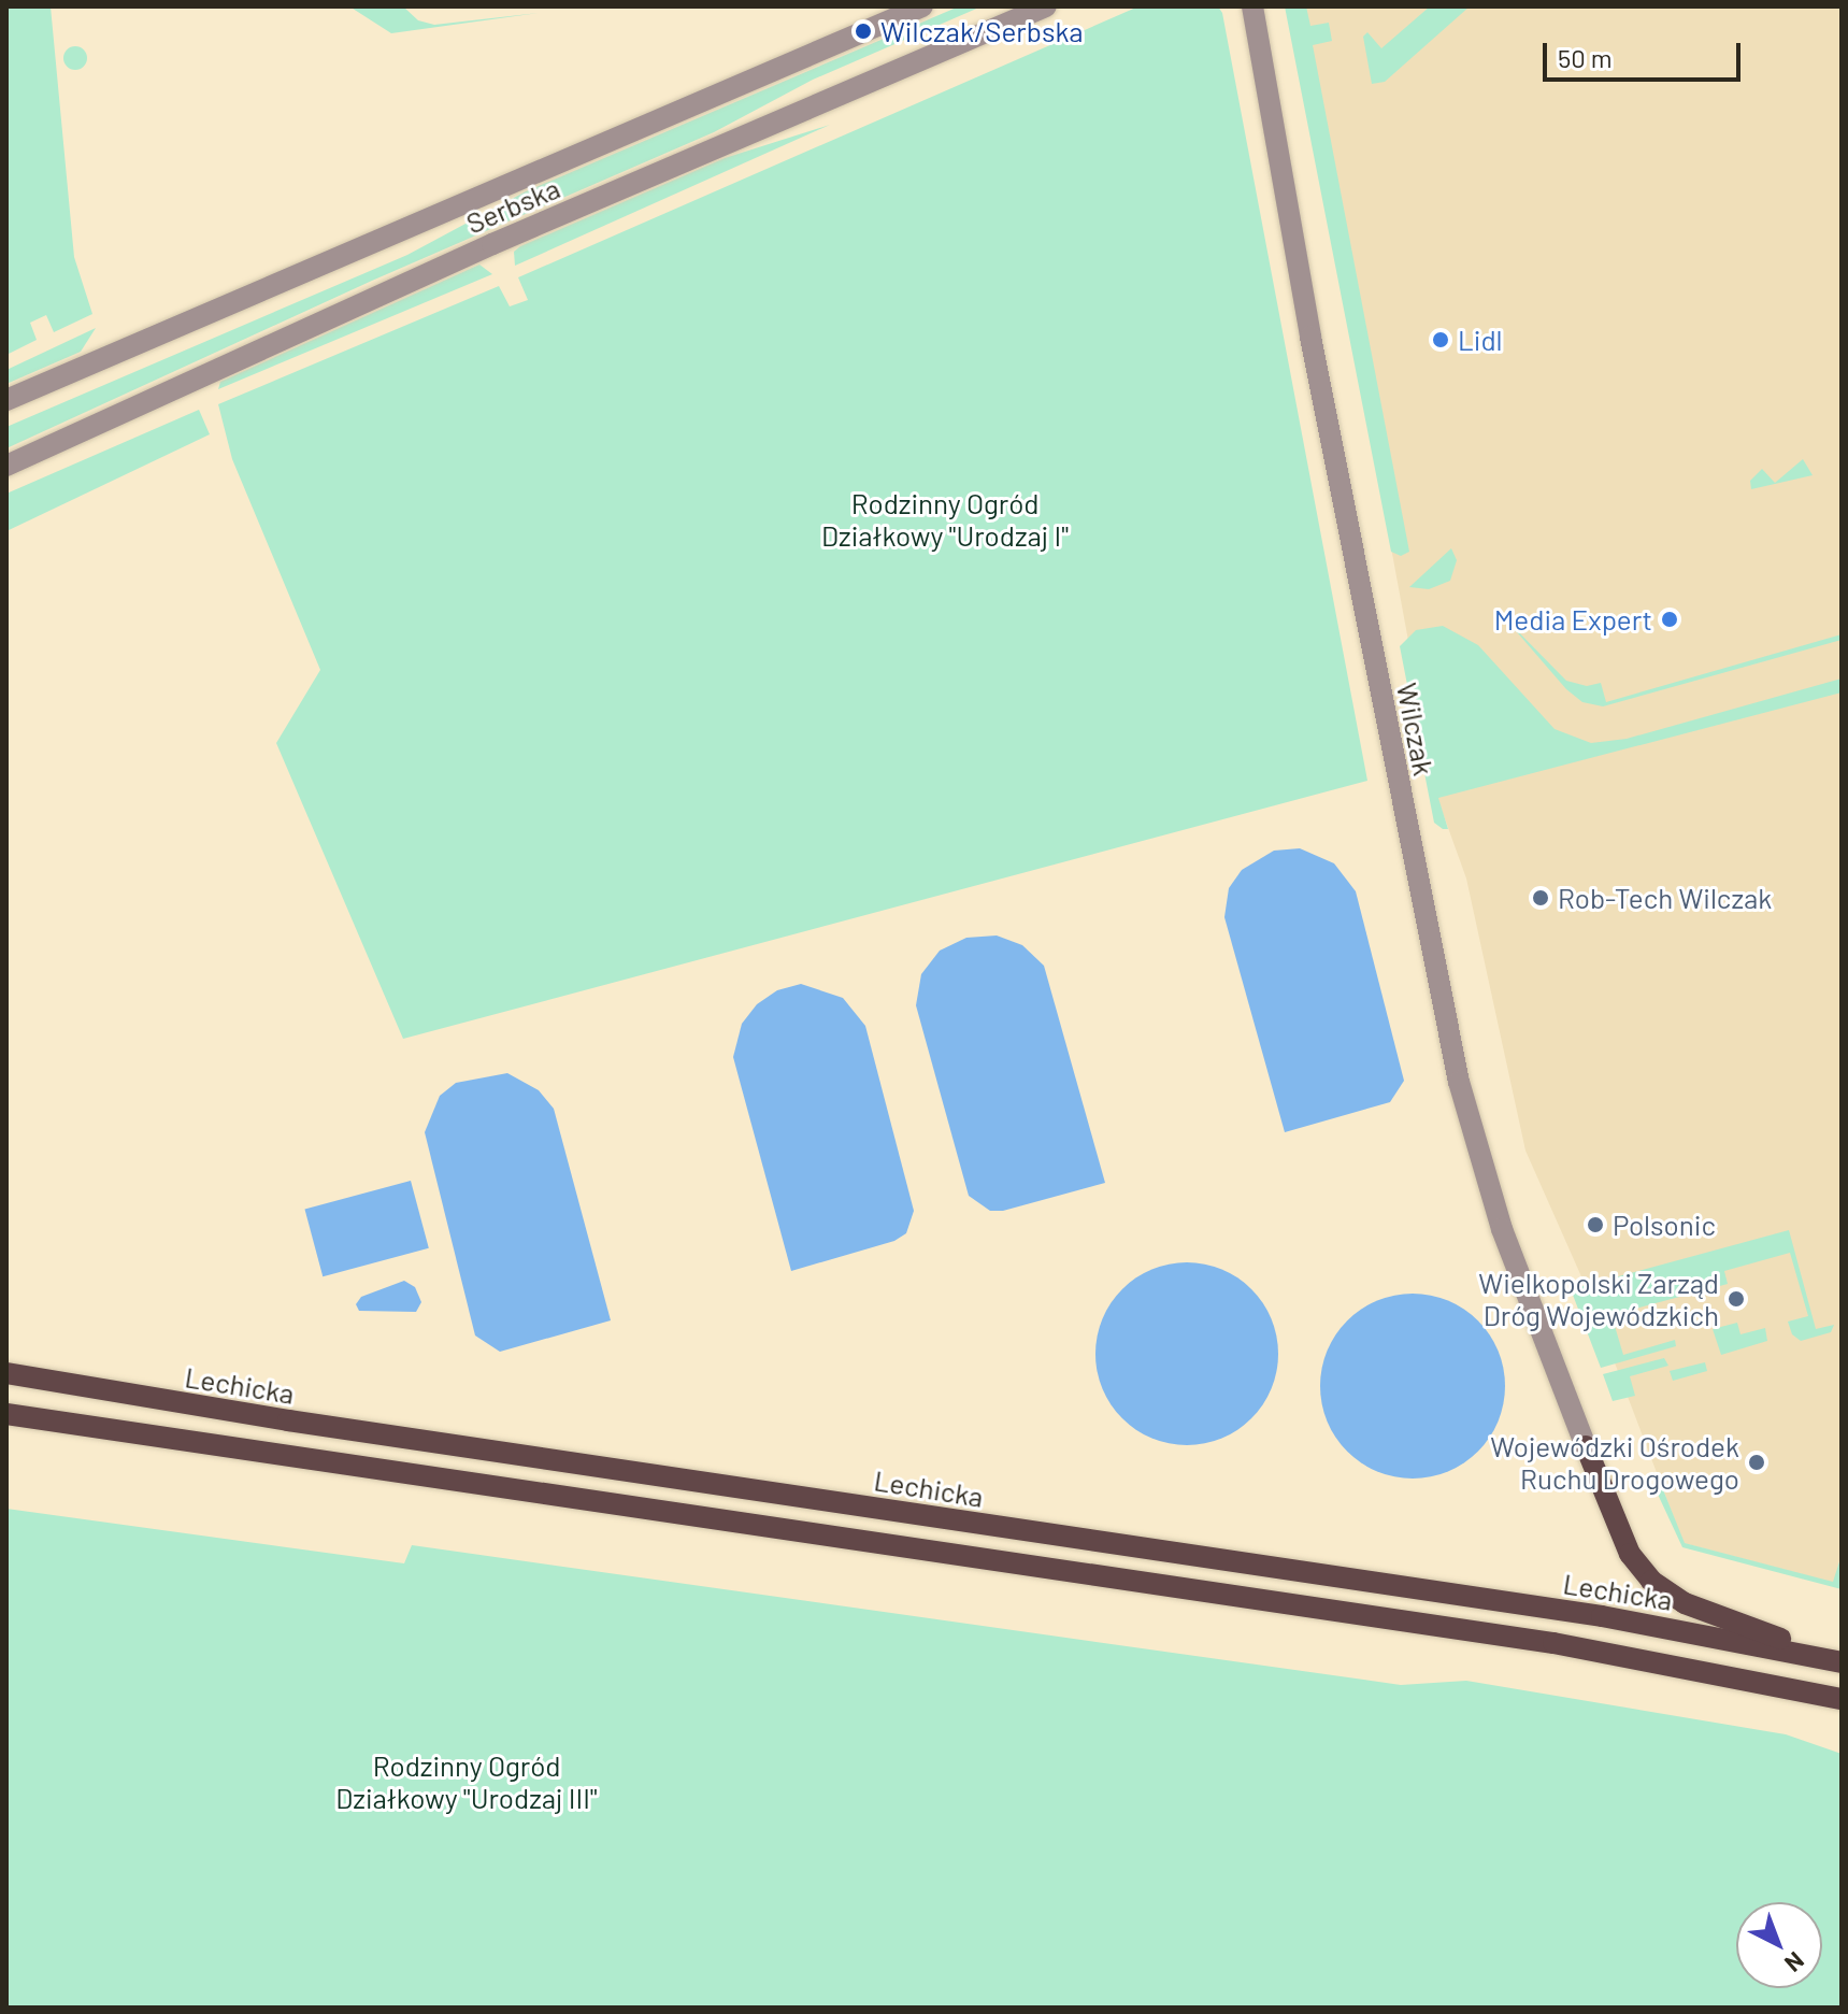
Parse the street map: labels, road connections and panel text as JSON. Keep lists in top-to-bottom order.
{
  "streets": {
    "main road": ["Lechicka"],
    "street": ["Serbska", "Wilczak"]
  },
  "parks": ["Rodzinny Ogród Działkowy \"Urodzaj I\"", "Rodzinny Ogród Działkowy \"Urodzaj III\""],
  "places": [
    "Wilczak/Serbska",
    "Lidl",
    "Media Expert",
    "Rob-Tech Wilczak",
    "Polsonic",
    "Wielkopolski Zarząd Dróg Wojewódzkich",
    "Wojewódzki Ośrodek Ruchu Drogowego"
  ],
  "scale_bar": "50 m",
  "north": "bottom right"
}
